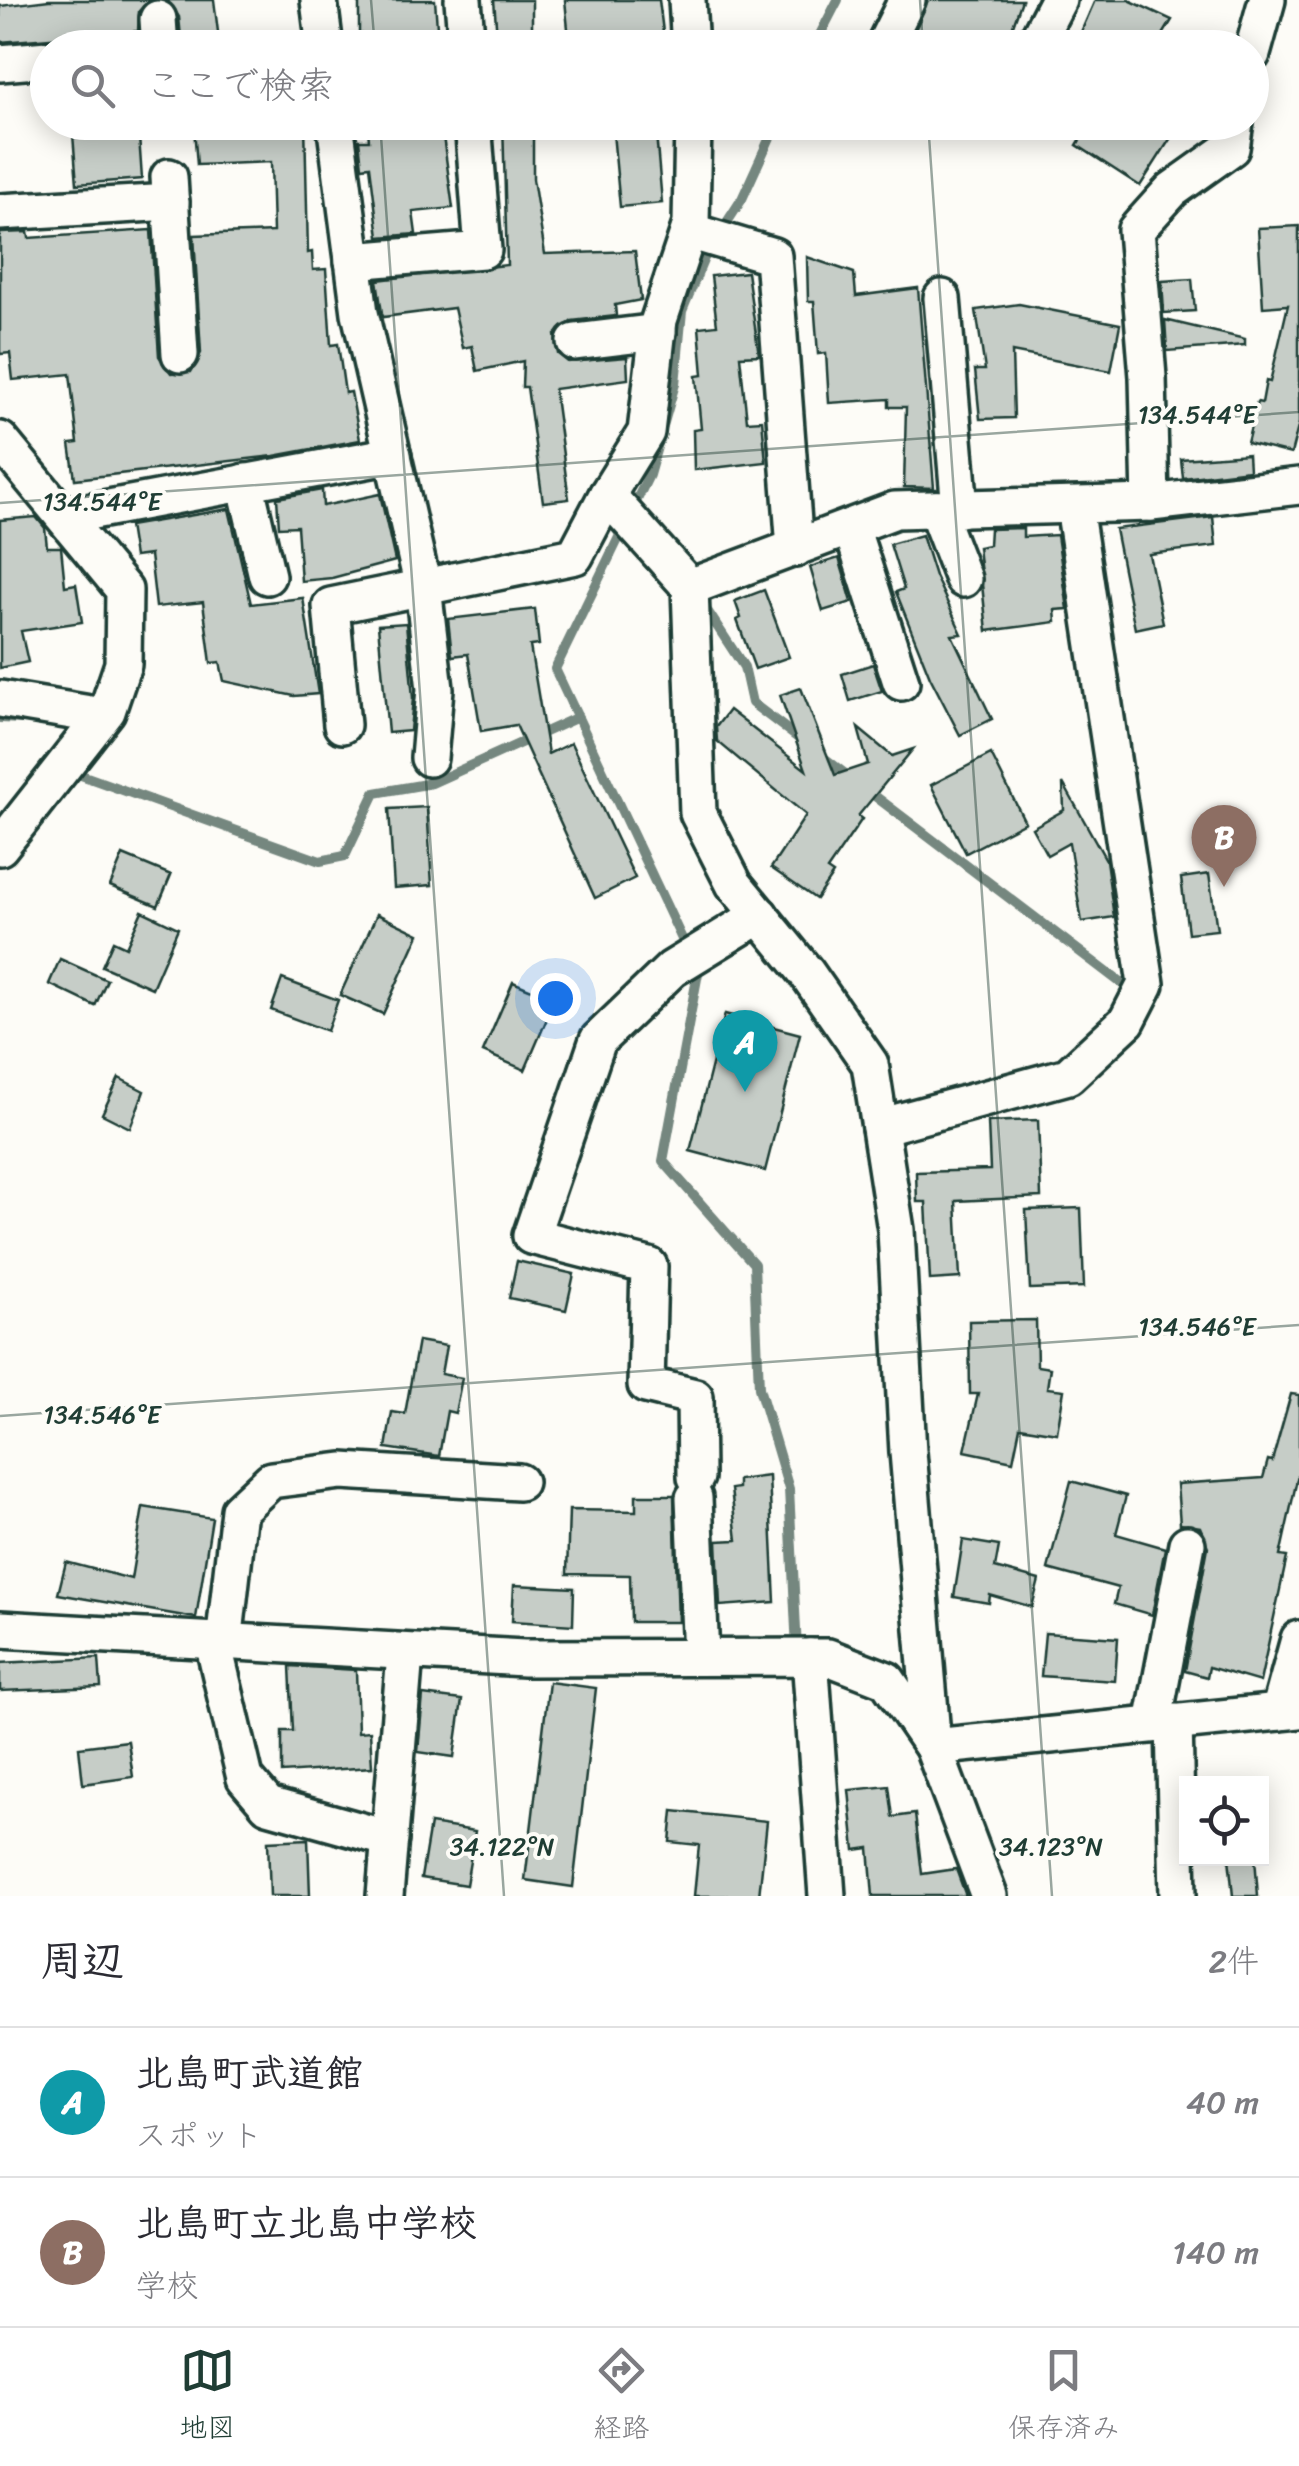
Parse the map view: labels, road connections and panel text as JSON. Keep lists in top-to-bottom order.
{
  "page": {
    "search": "ここで検索",
    "pins": ["B", "A"],
    "heading": ["周辺", "2件"],
    "list": [
      {
        "mark": "A",
        "name": "北島町武道館",
        "note": "スポット",
        "value": "40 m"
      },
      {
        "mark": "B",
        "name": "北島町立北島中学校",
        "note": "学校",
        "value": "140 m"
      }
    ],
    "nav": ["地図", "経路", "保存済み"]
  },
  "coordinates": [
    "134.544°E",
    "134.546°E",
    "34.122°N",
    "34.123°N"
  ]
}
